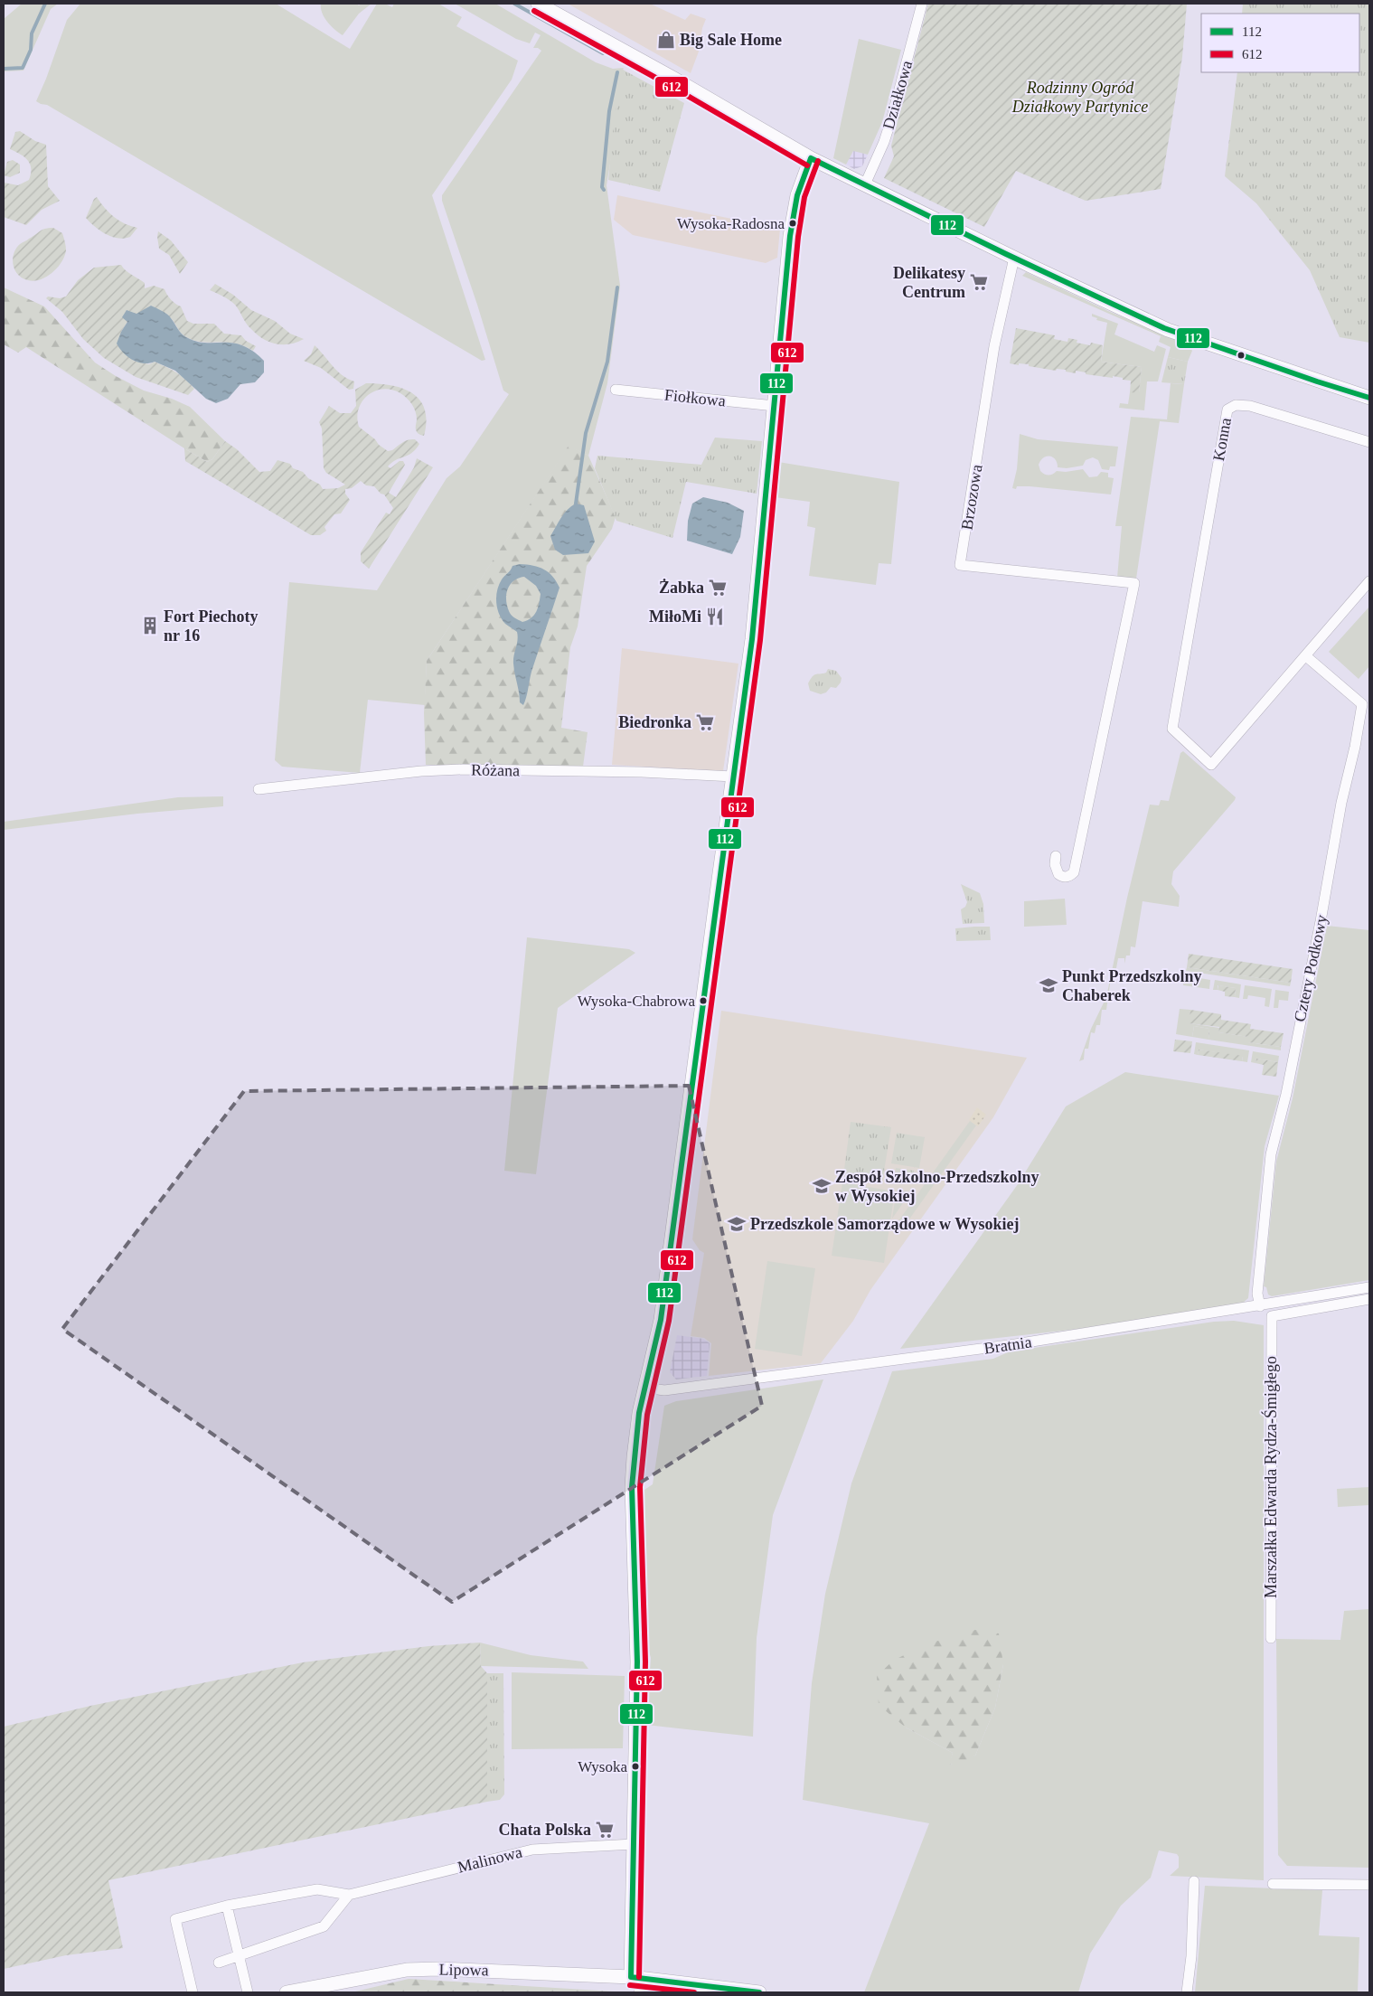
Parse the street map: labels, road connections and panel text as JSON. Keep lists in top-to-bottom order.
{
  "streets": {
    "street": [
      "Działkowa",
      "Fiołkowa",
      "Konna",
      "Brzozowa",
      "Różana",
      "Cztery Podkowy",
      "Bratnia",
      "Marszałka Edwarda Rydza-Śmigłego",
      "Malinowa",
      "Lipowa"
    ]
  },
  "crossings": [
    ["Konna", "Cztery Podkowy"],
    ["Cztery Podkowy", "Bratnia"]
  ],
  "parks": ["Rodzinny Ogród Działkowy Partynice"],
  "places": {
    "shop": ["Big Sale Home"],
    "other": ["Wysoka-Radosna", "Wysoka-Chabrowa", "Wysoka"],
    "supermarket": [
      "Delikatesy Centrum",
      "Żabka",
      "Biedronka",
      "Chata Polska"
    ],
    "restaurant": ["MiłoMi"],
    "building": ["Fort Piechoty nr 16"],
    "school or university": ["Punkt Przedszkolny Chaberek", "Zespół Szkolno-Przedszkolny w Wysokiej", "Przedszkole Samorządowe w Wysokiej"]
  },
  "lines": ["transit line 612", "transit line 112"],
  "legend": ["112", "612"]
}
